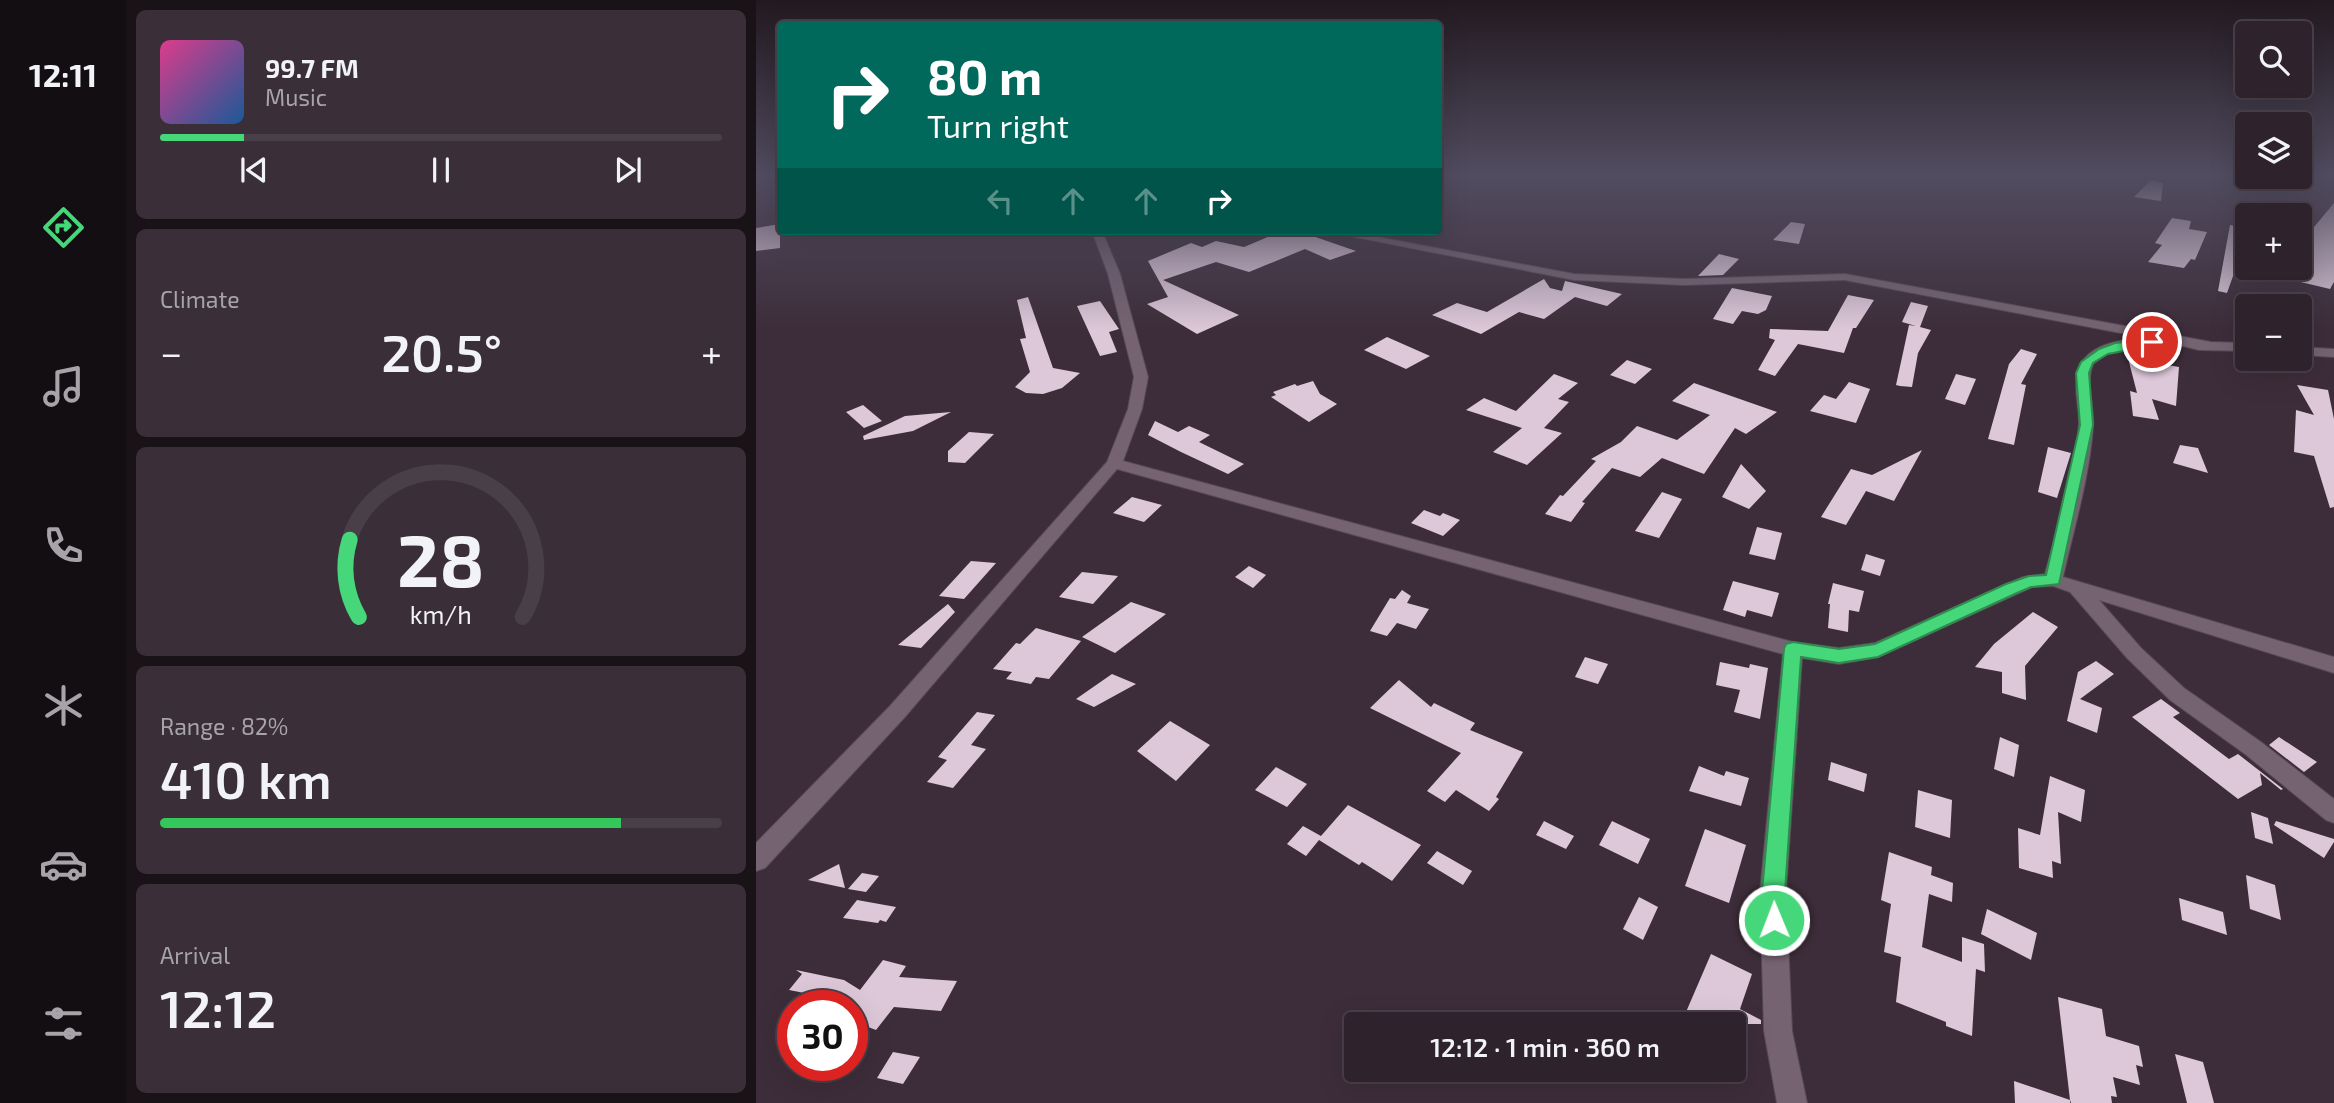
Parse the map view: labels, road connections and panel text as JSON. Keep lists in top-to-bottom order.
{
  "page": {
    "tabs": "12:11",
    "map_buttons": ["+", "−"],
    "turn": ["80 m", "Turn right"],
    "song": ["99.7 FM", "Music"],
    "tile": [
      "Climate",
      ["Range · 82%", "410 km"],
      ["Arrival", "12:12"]
    ],
    "heat": ["−", "20.5°", "+"],
    "limit": "30",
    "trip": "12:12 · 1 min · 360 m",
    "gauge": ["28", "km/h"]
  }
}
